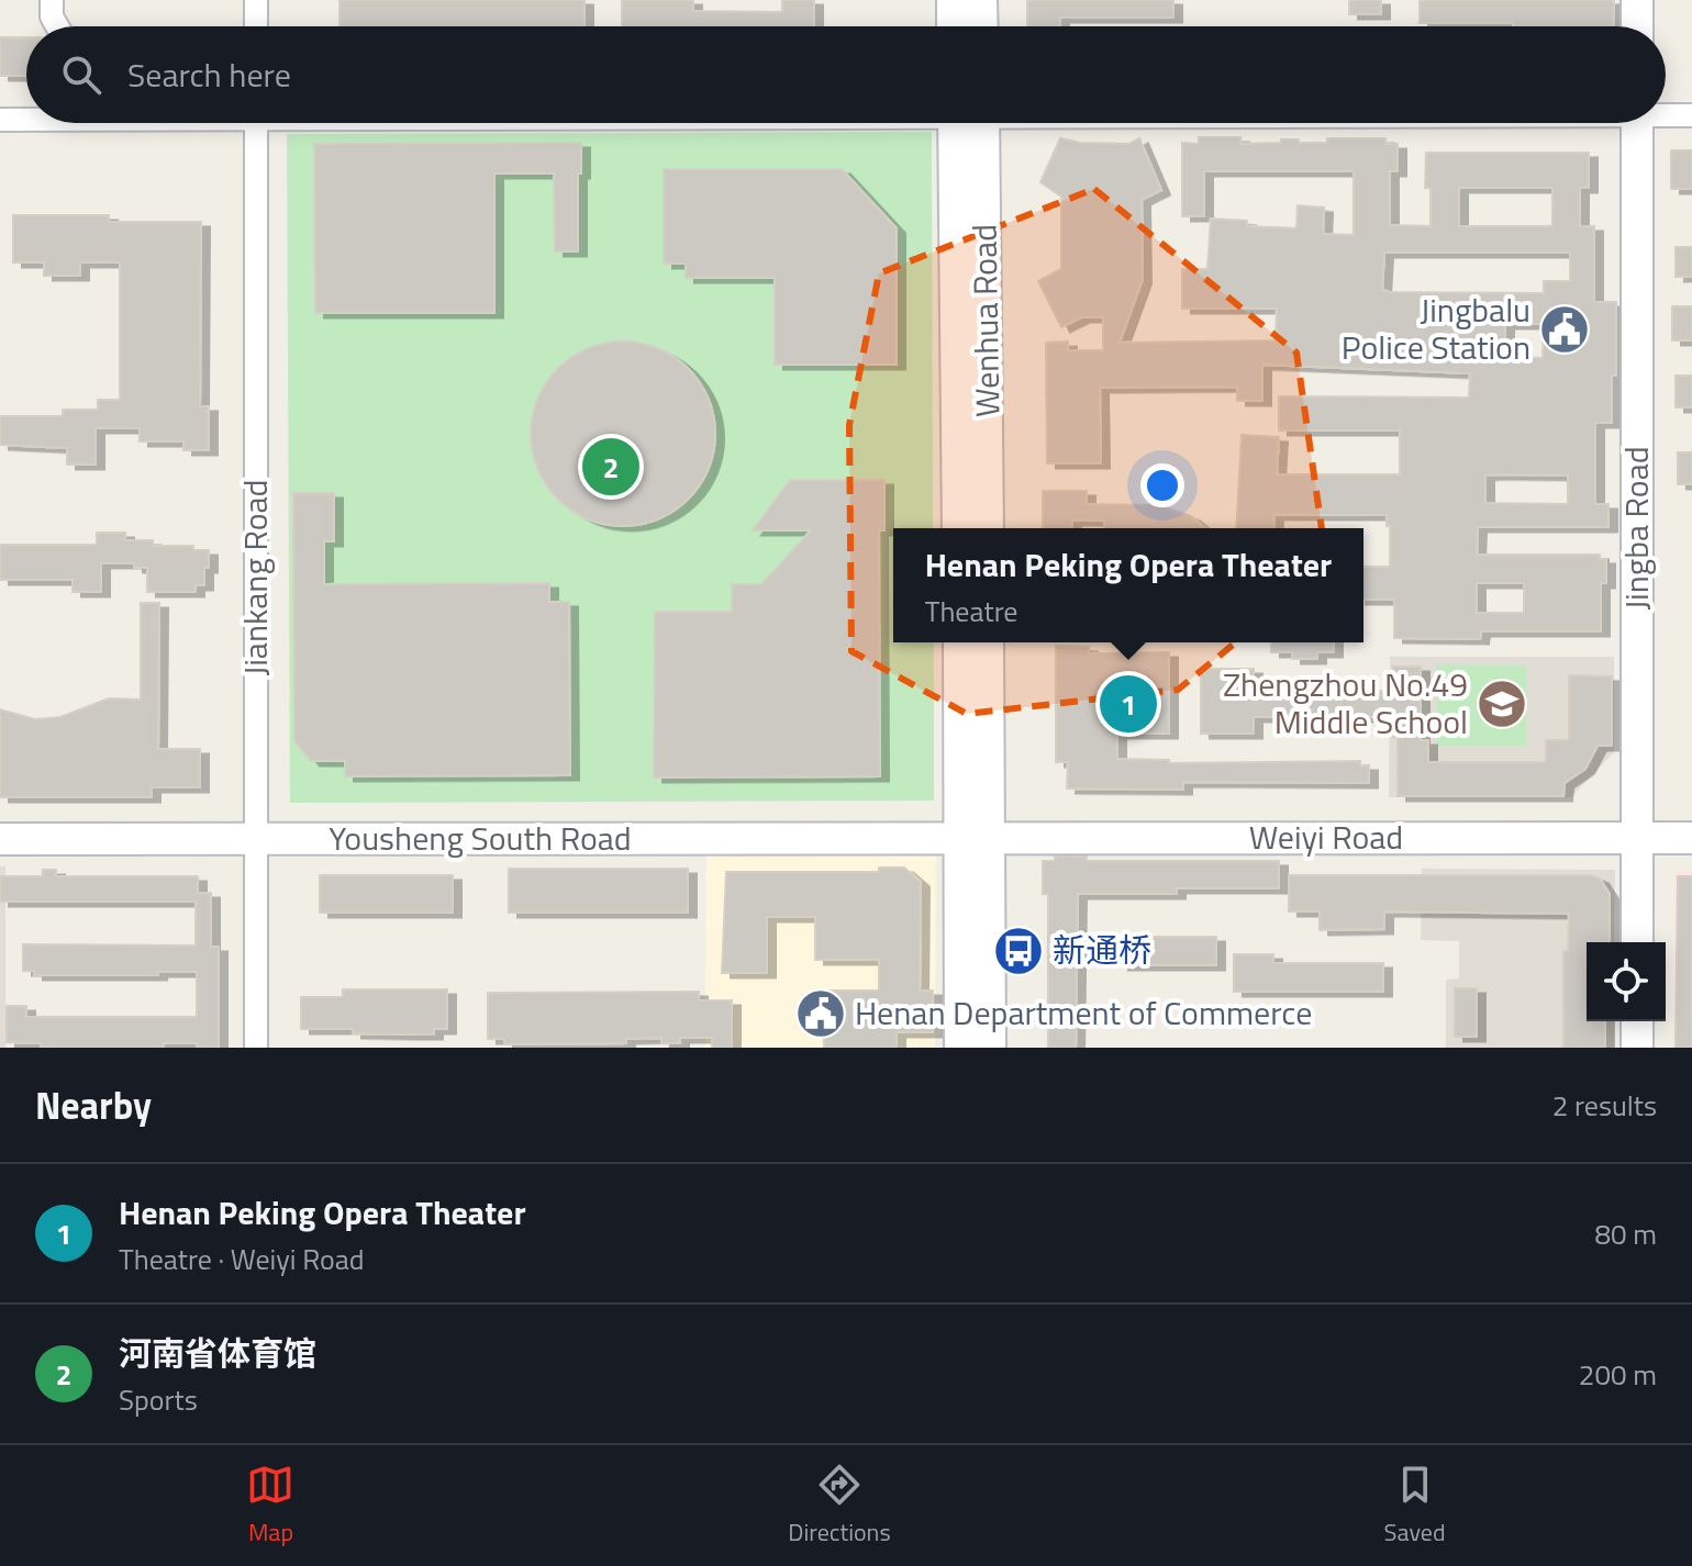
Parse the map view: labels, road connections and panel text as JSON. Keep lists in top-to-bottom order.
{
  "streets": {
    "street": [
      "Wenhua Road",
      "Jingba Road",
      "Jiankang Road",
      "Weiyi Road",
      "Yousheng South Road"
    ]
  },
  "crossings": [
    ["Jingba Road", "Weiyi Road"],
    ["Jiankang Road", "Yousheng South Road"],
    ["Weiyi Road", "Yousheng South Road"]
  ],
  "places": {
    "public building": ["Jingbalu Police Station", "Henan Department of Commerce"],
    "school or university": ["Zhengzhou No.49 Middle School"],
    "bus stop": ["新通桥"]
  },
  "page": {
    "search": "Search here",
    "pins": ["2", "1"],
    "popup": ["Henan Peking Opera Theater", "Theatre"],
    "heading": ["Nearby", "2 results"],
    "list": [
      {
        "mark": "1",
        "name": "Henan Peking Opera Theater",
        "note": "Theatre · Weiyi Road",
        "value": "80 m"
      },
      {
        "mark": "2",
        "name": "河南省体育馆",
        "note": "Sports",
        "value": "200 m"
      }
    ],
    "nav": ["Map", "Directions", "Saved"]
  }
}
